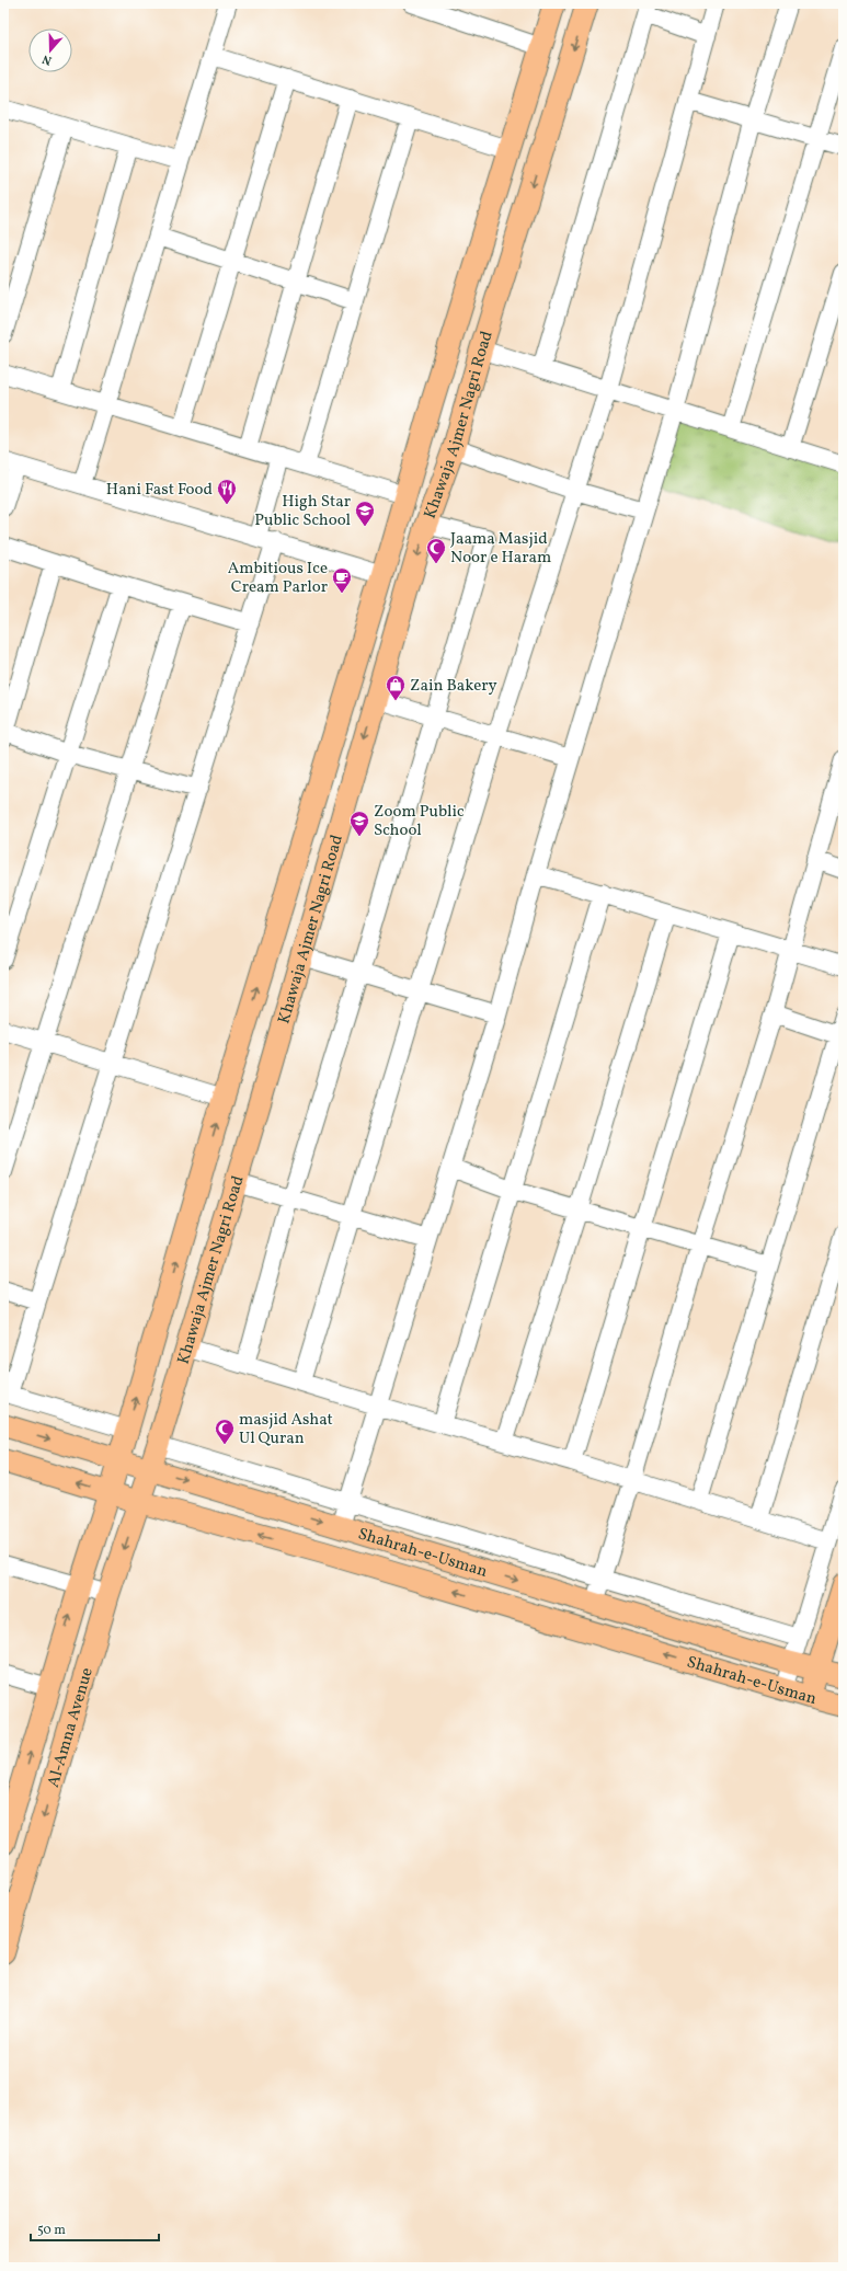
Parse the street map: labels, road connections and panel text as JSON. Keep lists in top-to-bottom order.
{
  "streets": {
    "main road": ["Khawaja Ajmer Nagri Road", "Shahrah-e-Usman", "Al-Amna Avenue"]
  },
  "crossings": [
    ["Khawaja Ajmer Nagri Road", "Shahrah-e-Usman"],
    ["Khawaja Ajmer Nagri Road", "Al-Amna Avenue"],
    ["Shahrah-e-Usman", "Al-Amna Avenue"]
  ],
  "one_way": ["Al-Amna Avenue"],
  "places": {
    "restaurant": ["Hani Fast Food"],
    "school or university": ["High Star Public School", "Zoom Public School"],
    "mosque": ["Jaama Masjid Noor e Haram", "masjid Ashat Ul Quran"],
    "cafe": ["Ambitious Ice Cream Parlor"],
    "shop": ["Zain Bakery"]
  },
  "scale_bar": "50 m",
  "north": "bottom"
}
